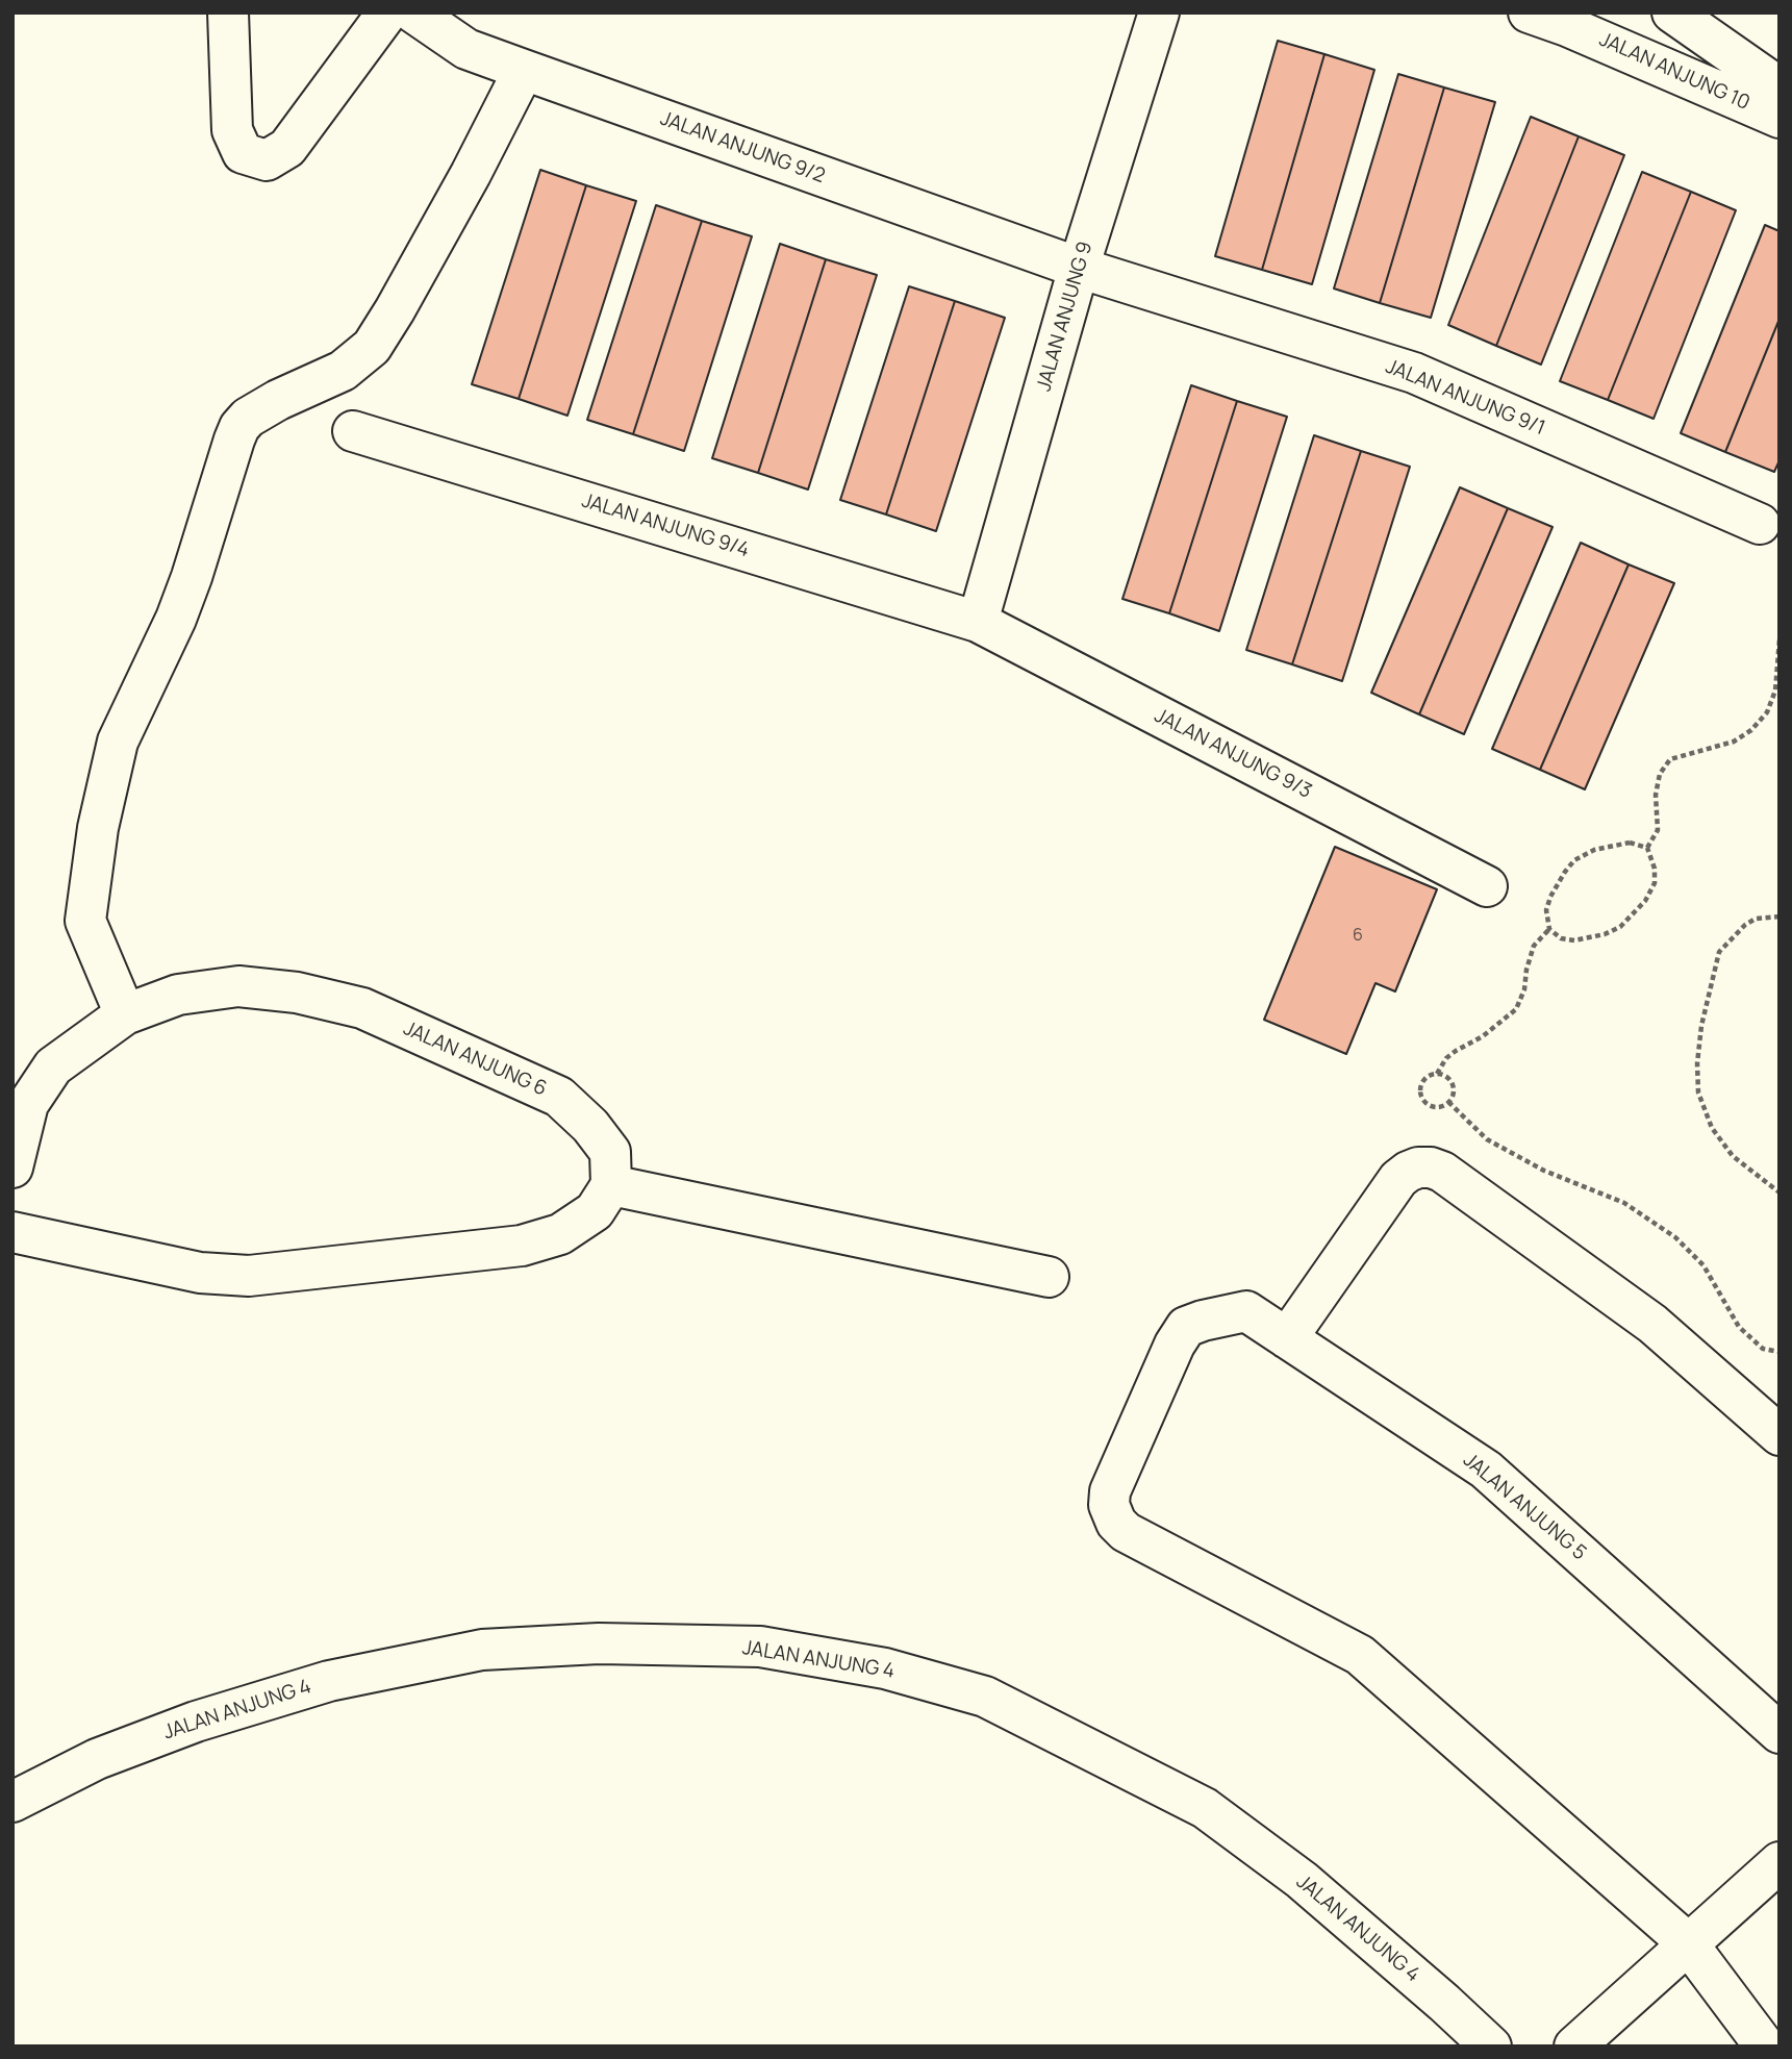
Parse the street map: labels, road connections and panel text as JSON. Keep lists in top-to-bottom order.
{
  "streets": {
    "street": [
      "JALAN ANJUNG 10",
      "JALAN ANJUNG 9/2",
      "JALAN ANJUNG 9",
      "JALAN ANJUNG 9/1",
      "JALAN ANJUNG 9/4",
      "JALAN ANJUNG 9/3",
      "JALAN ANJUNG 6",
      "JALAN ANJUNG 5",
      "JALAN ANJUNG 4"
    ]
  },
  "crossings": [
    ["JALAN ANJUNG 9/2", "JALAN ANJUNG 9"],
    ["JALAN ANJUNG 9/2", "JALAN ANJUNG 9/1"],
    ["JALAN ANJUNG 9", "JALAN ANJUNG 9/1"],
    ["JALAN ANJUNG 9", "JALAN ANJUNG 9/4"],
    ["JALAN ANJUNG 9", "JALAN ANJUNG 9/3"],
    ["JALAN ANJUNG 9/4", "JALAN ANJUNG 9/3"]
  ],
  "house_numbers": ["6"]
}
